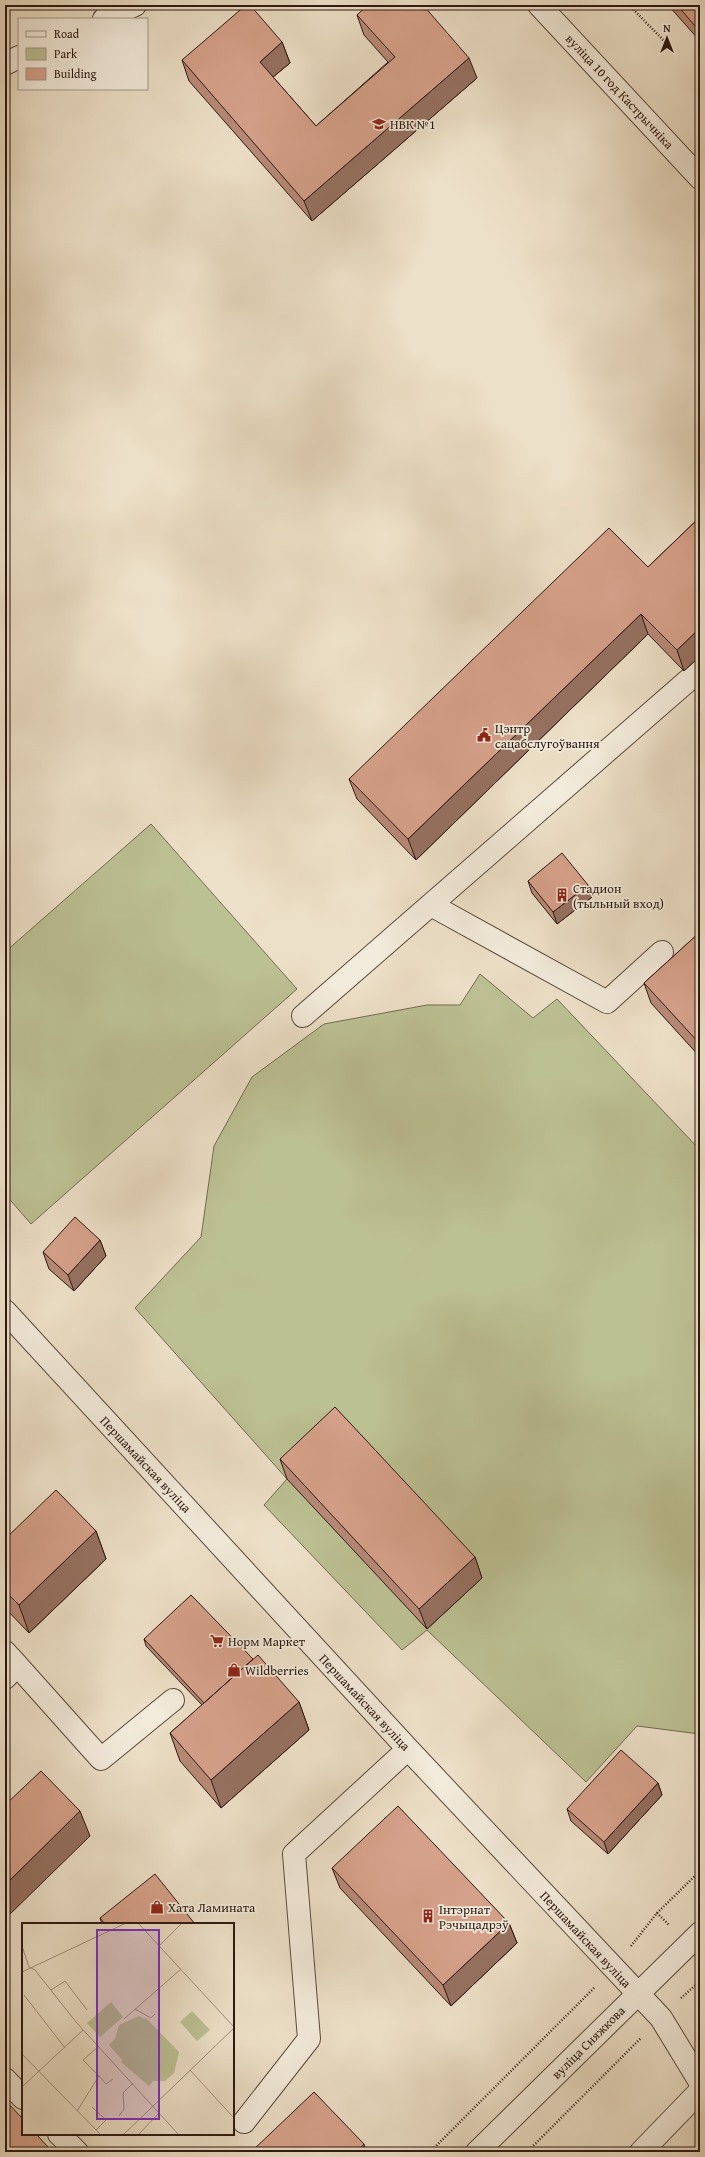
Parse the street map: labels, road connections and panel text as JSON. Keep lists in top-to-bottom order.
{
  "streets": {
    "street": ["вуліца 10 год Кастрычніка", "Першамайская вуліца", "вуліца Сняжкова"]
  },
  "crossings": [
    ["Першамайская вуліца", "вуліца Сняжкова"]
  ],
  "places": {
    "school or university": ["НВК №1"],
    "public building": ["Цэнтр сацабслугоўвання"],
    "building": ["Стадион (тыльный вход)", "Інтэрнат Рэчыцадрэў"],
    "supermarket": ["Норм Маркет"],
    "shop": ["Wildberries", "Хата Ламината"]
  },
  "legend": ["Road", "Park", "Building"],
  "north": "top"
}
